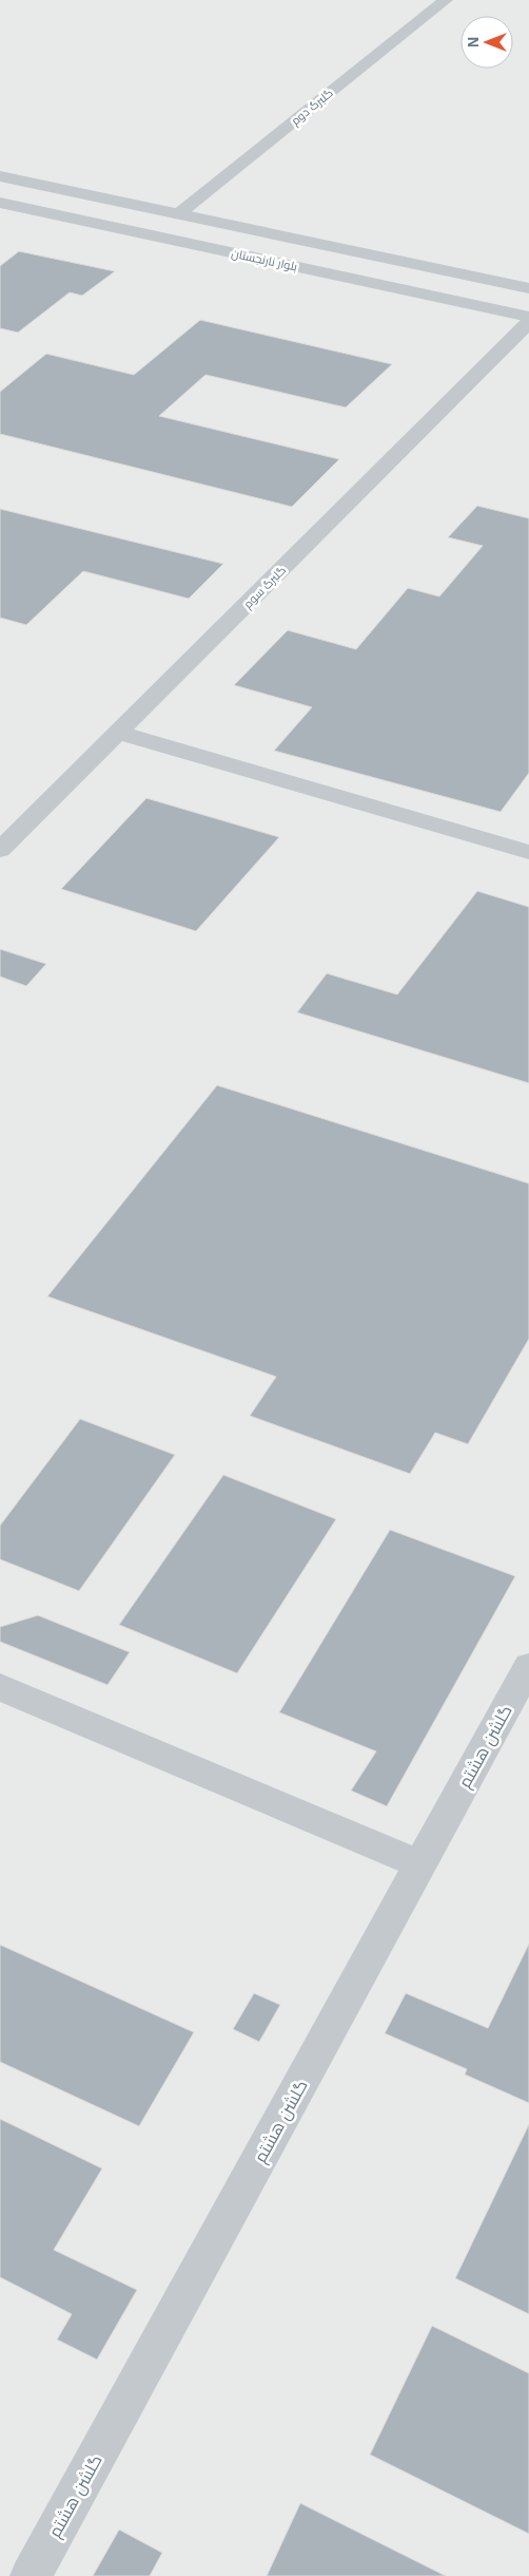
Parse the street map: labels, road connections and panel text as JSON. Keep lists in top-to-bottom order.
{
  "streets": {
    "street": [
      "گلبرگ دوم",
      "بلوار نارنجستان",
      "گلبرگ سوم",
      "گلشن هشتم"
    ]
  },
  "crossings": [
    ["گلبرگ دوم", "بلوار نارنجستان"]
  ],
  "north": "left"
}
